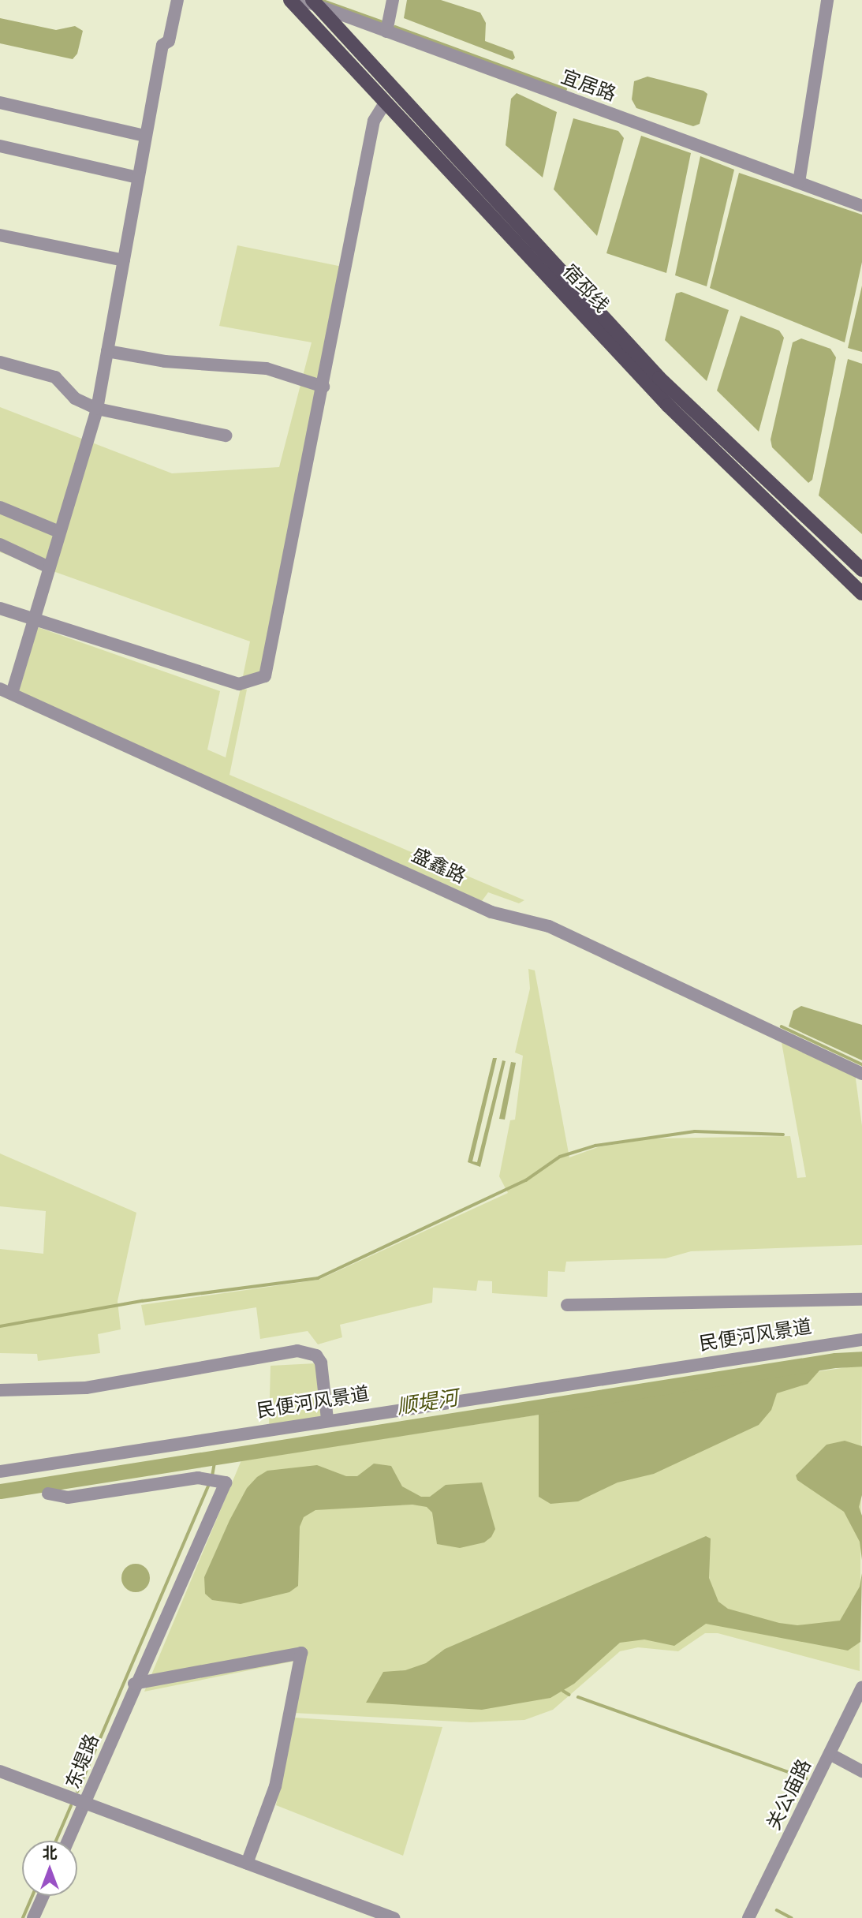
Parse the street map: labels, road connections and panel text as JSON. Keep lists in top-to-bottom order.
{
  "streets": {
    "main road": ["宿邳线"],
    "street": [
      "宜居路",
      "盛鑫路",
      "民便河风景道",
      "东堤路",
      "关公庙路"
    ]
  },
  "crossings": [
    ["宜居路", "宿邳线"]
  ],
  "water": ["顺堤河"],
  "north": "top"
}
